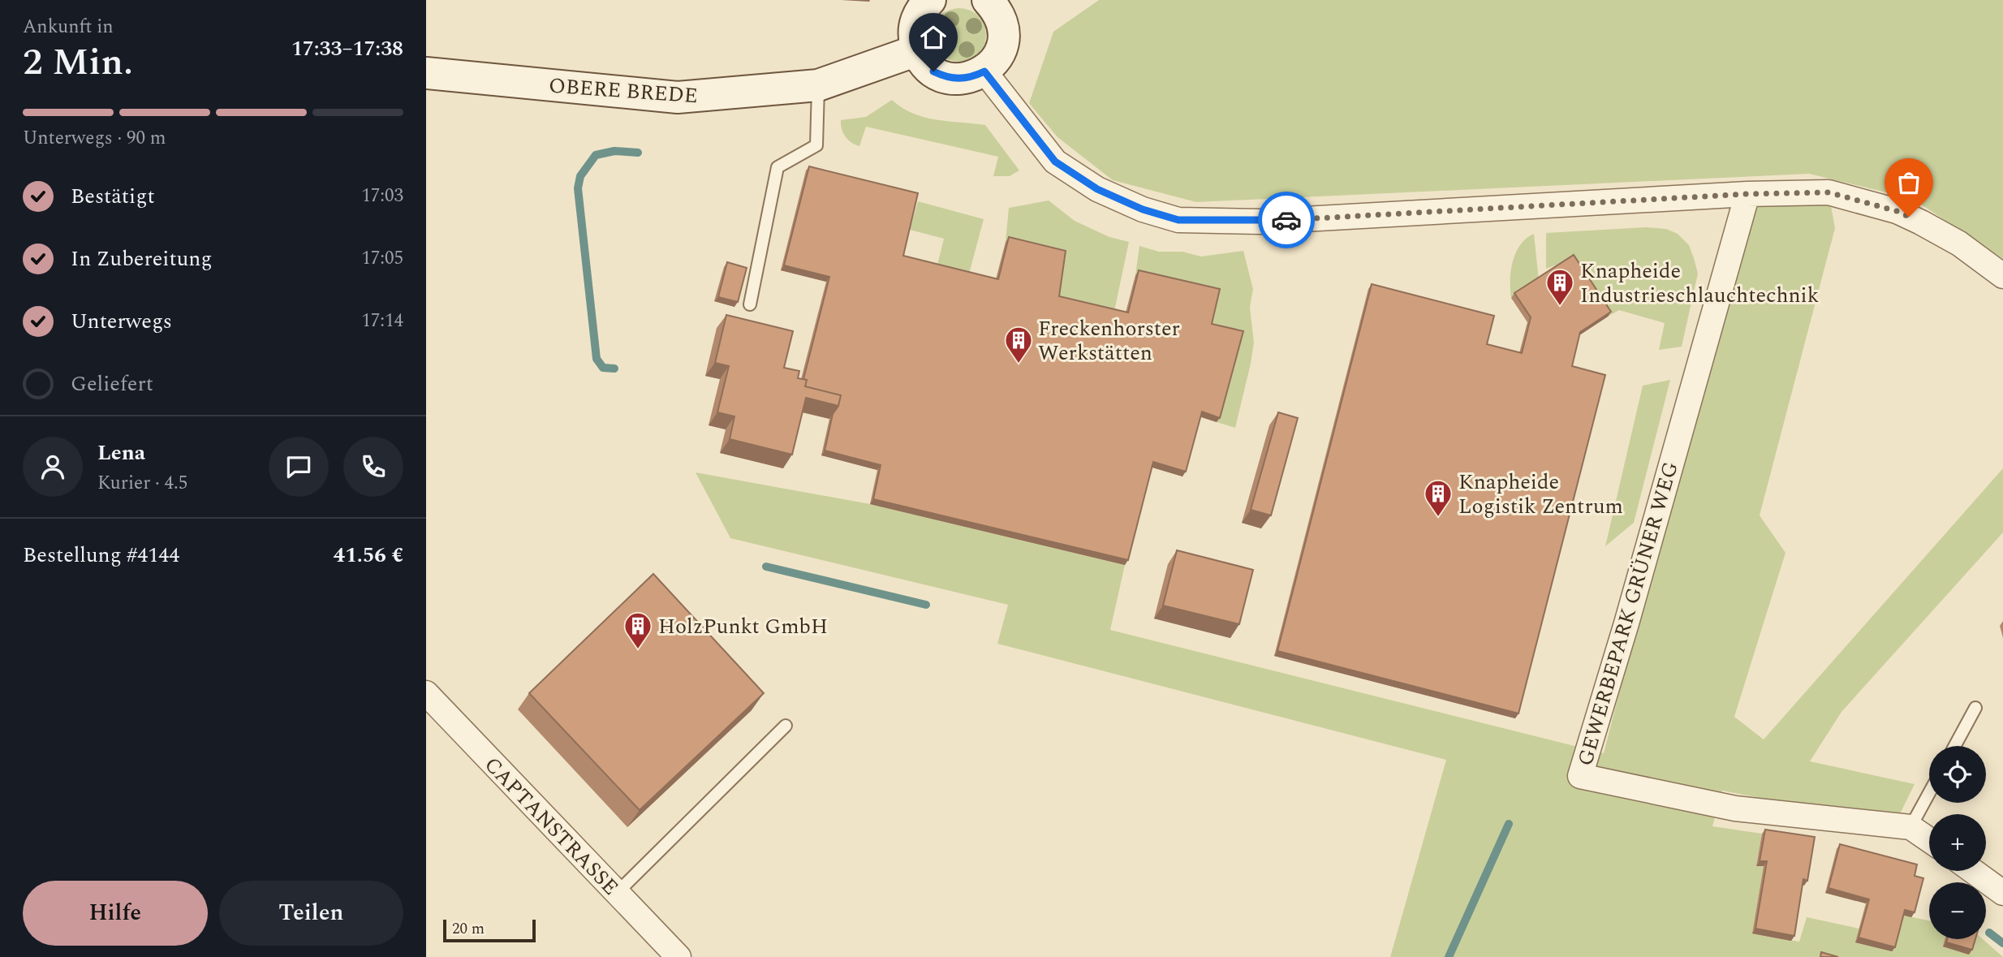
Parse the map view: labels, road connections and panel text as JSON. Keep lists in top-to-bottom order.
{
  "streets": {
    "street": ["OBERE BREDE", "GEWERBEPARK GRÜNER WEG", "CAPTANSTRASSE"]
  },
  "places": {
    "building": [
      "Knapheide Industrieschlauchtechnik",
      "Freckenhorster Werkstätten",
      "Knapheide Logistik Zentrum",
      "HolzPunkt GmbH"
    ]
  },
  "scale_bar": "20 m",
  "page": {
    "heading": ["2 Min.", "Ankunft in", "17:33–17:38"],
    "panel": [
      "Lena",
      "Kurier · 4.5",
      "Bestellung #4144",
      "41.56 €"
    ],
    "bar": "Unterwegs · 90 m",
    "list": [
      ["Bestätigt", "17:03"],
      ["In Zubereitung", "17:05"],
      ["Unterwegs", "17:14"],
      "Geliefert"
    ],
    "map_buttons": ["+", "−"],
    "buttons": ["Hilfe", "Teilen"],
    "scale": "20 m"
  }
}
